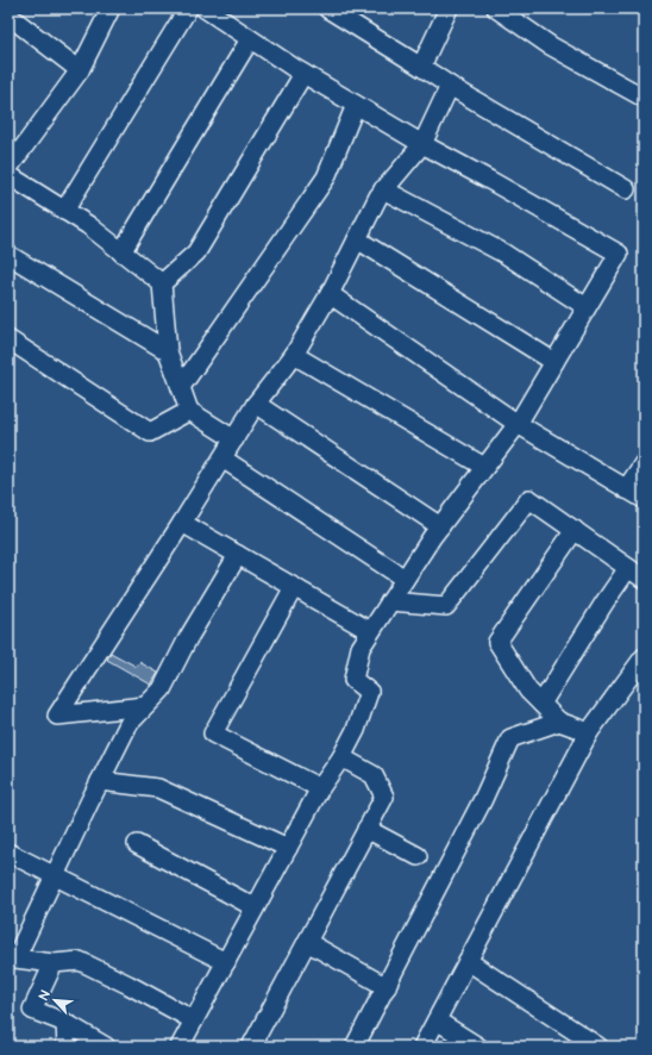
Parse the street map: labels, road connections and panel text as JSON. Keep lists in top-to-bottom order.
{
  "north": "top left"
}
